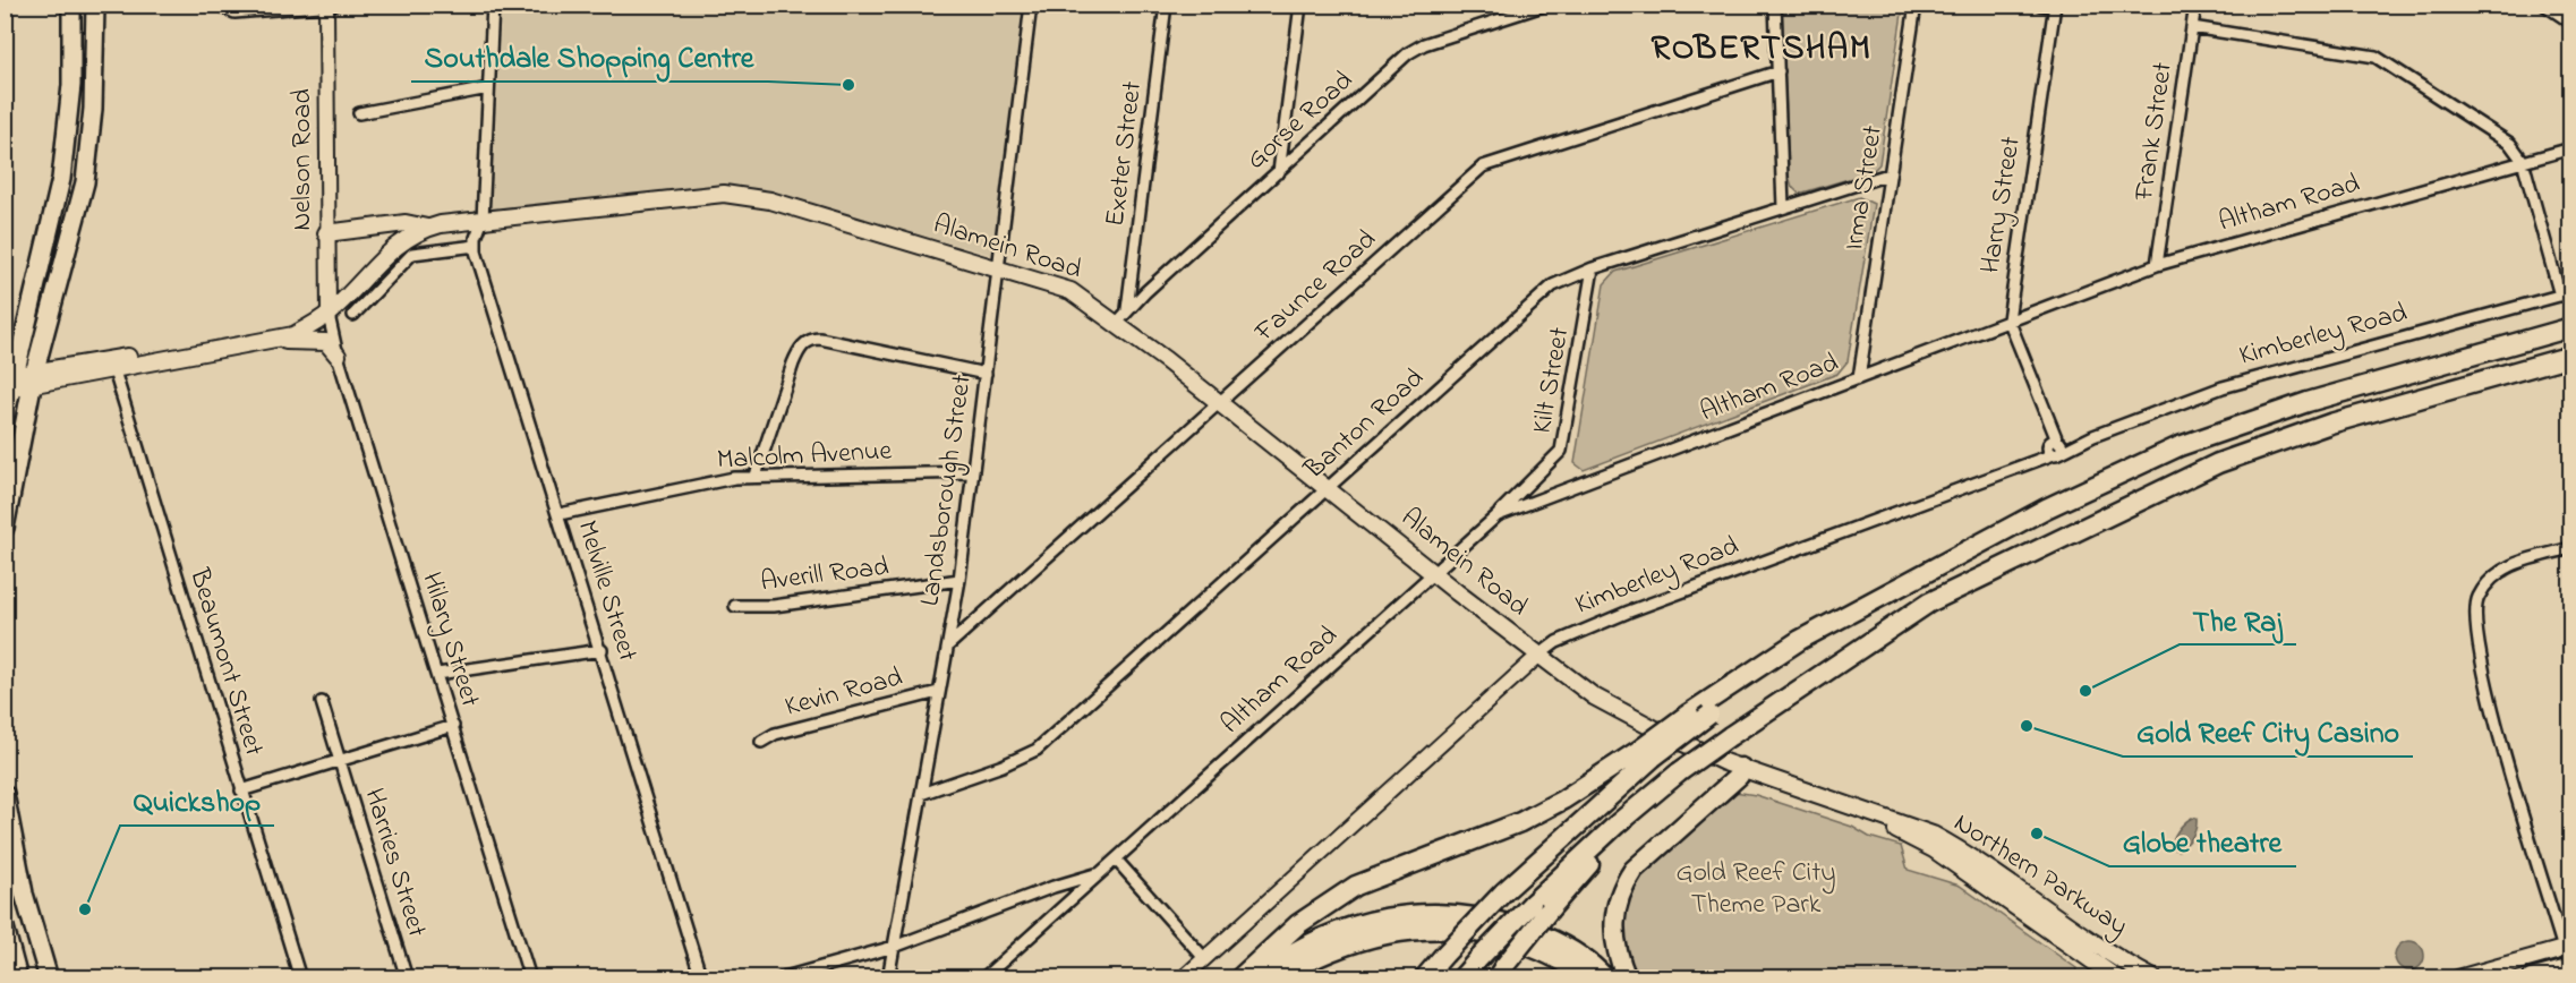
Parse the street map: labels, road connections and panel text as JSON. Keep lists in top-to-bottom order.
{
  "streets": {
    "main road": ["Alamein Road", "Northern Parkway"],
    "street": [
      "Gorse Road",
      "Frank Street",
      "Exeter Street",
      "Nelson Road",
      "Irma Street",
      "Altham Road",
      "Harry Street",
      "Faunce Road",
      "Kimberley Road",
      "Kilt Street",
      "Banton Road",
      "Malcolm Avenue",
      "Landsborough Street",
      "Averill Road",
      "Melville Street",
      "Hilary Street",
      "Beaumont Street",
      "Kevin Road",
      "Harries Street"
    ]
  },
  "crossings": [
    ["Gorse Road", "Exeter Street"],
    ["Gorse Road", "Alamein Road"],
    ["Frank Street", "Altham Road"],
    ["Nelson Road", "Alamein Road"],
    ["Nelson Road", "Hilary Street"],
    ["Irma Street", "Altham Road"],
    ["Irma Street", "Banton Road"],
    ["Altham Road", "Harry Street"],
    ["Altham Road", "Alamein Road"],
    ["Altham Road", "Kilt Street"],
    ["Altham Road", "Landsborough Street"],
    ["Harry Street", "Kimberley Road"],
    ["Alamein Road", "Faunce Road"],
    ["Alamein Road", "Kimberley Road"],
    ["Alamein Road", "Banton Road"],
    ["Alamein Road", "Landsborough Street"],
    ["Alamein Road", "Hilary Street"],
    ["Alamein Road", "Northern Parkway"],
    ["Faunce Road", "Landsborough Street"],
    ["Kilt Street", "Banton Road"],
    ["Banton Road", "Landsborough Street"],
    ["Malcolm Avenue", "Landsborough Street"],
    ["Malcolm Avenue", "Melville Street"],
    ["Landsborough Street", "Averill Road"],
    ["Landsborough Street", "Kevin Road"],
    ["Hilary Street", "Harries Street"],
    ["Beaumont Street", "Harries Street"]
  ],
  "districts": ["ROBERTSHAM"],
  "parks": ["Gold Reef City Theme Park"],
  "places": [
    "Southdale Shopping Centre",
    "The Raj",
    "Gold Reef City Casino",
    "Globe theatre",
    "Quickshop"
  ]
}
